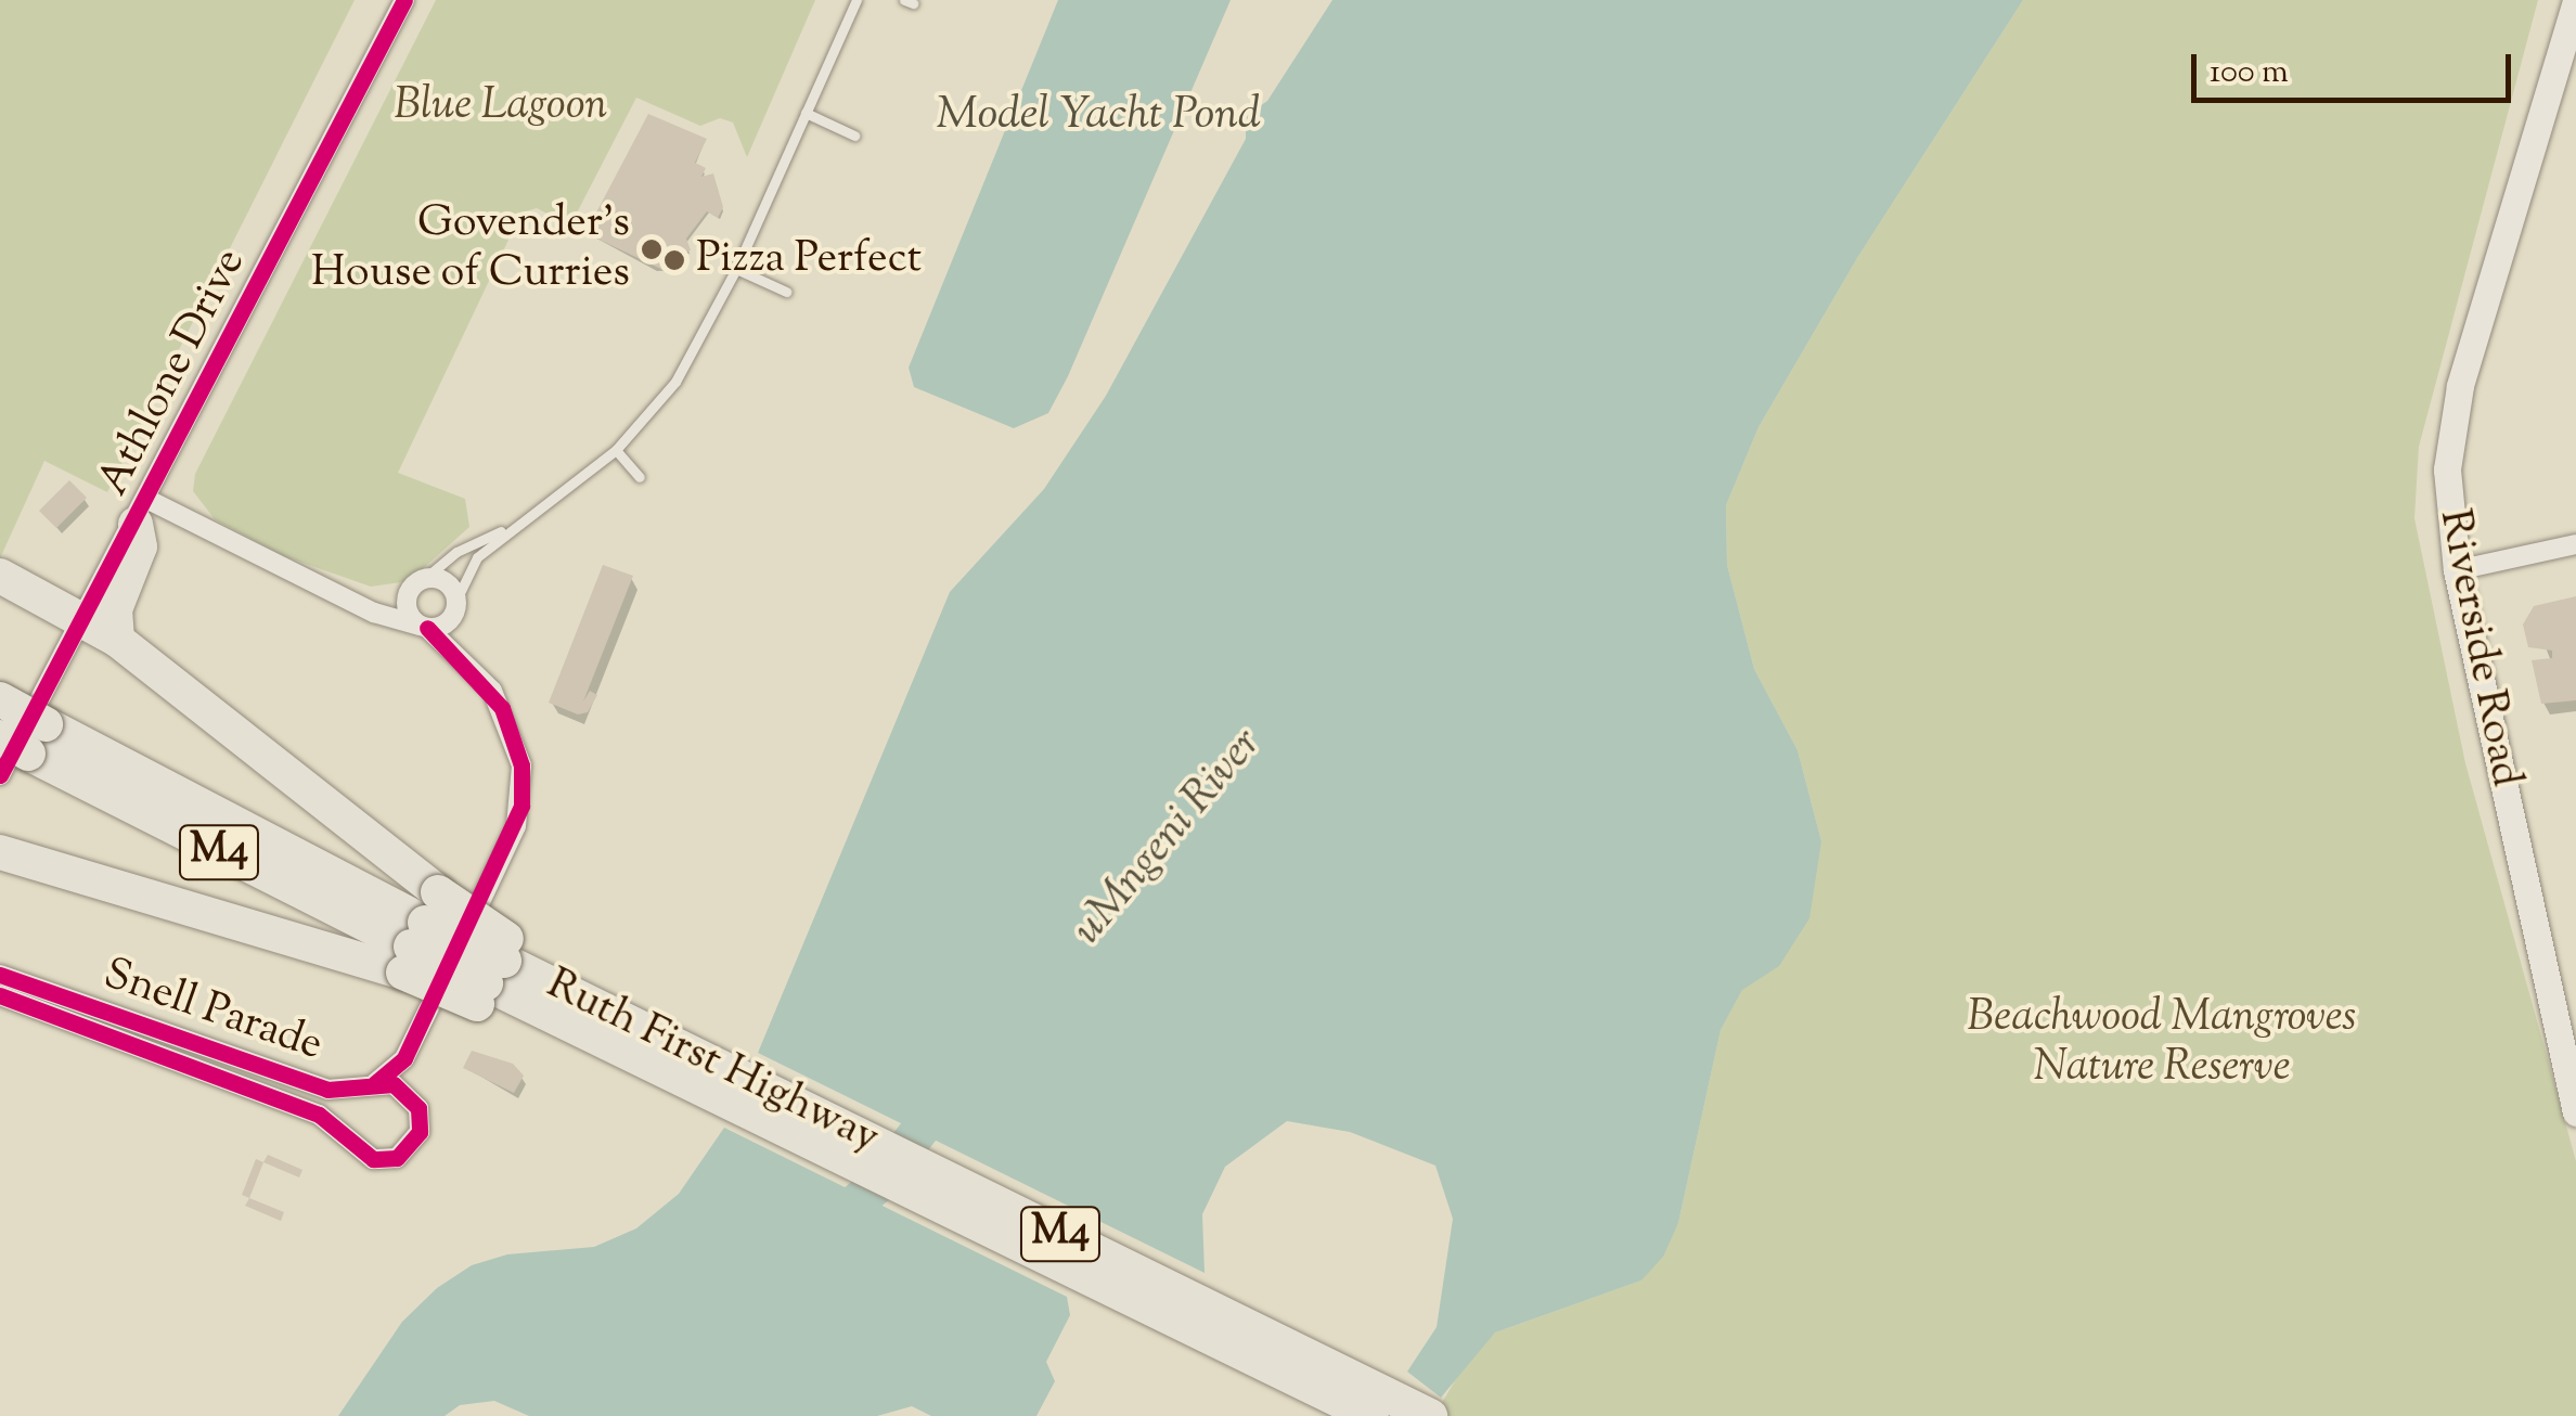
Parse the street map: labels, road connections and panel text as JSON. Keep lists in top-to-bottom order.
{
  "streets": {
    "highway": ["M4", "Ruth First Highway"],
    "main road": ["Riverside Road"],
    "street": ["Athlone Drive", "Snell Parade"]
  },
  "crossings": [
    ["Athlone Drive", "Ruth First Highway"]
  ],
  "water": ["Model Yacht Pond", "uMngeni River"],
  "parks": ["Blue Lagoon", "Beachwood Mangroves Nature Reserve"],
  "places": ["Govender's House of Curries", "Pizza Perfect"],
  "scale_bar": "100 m"
}
